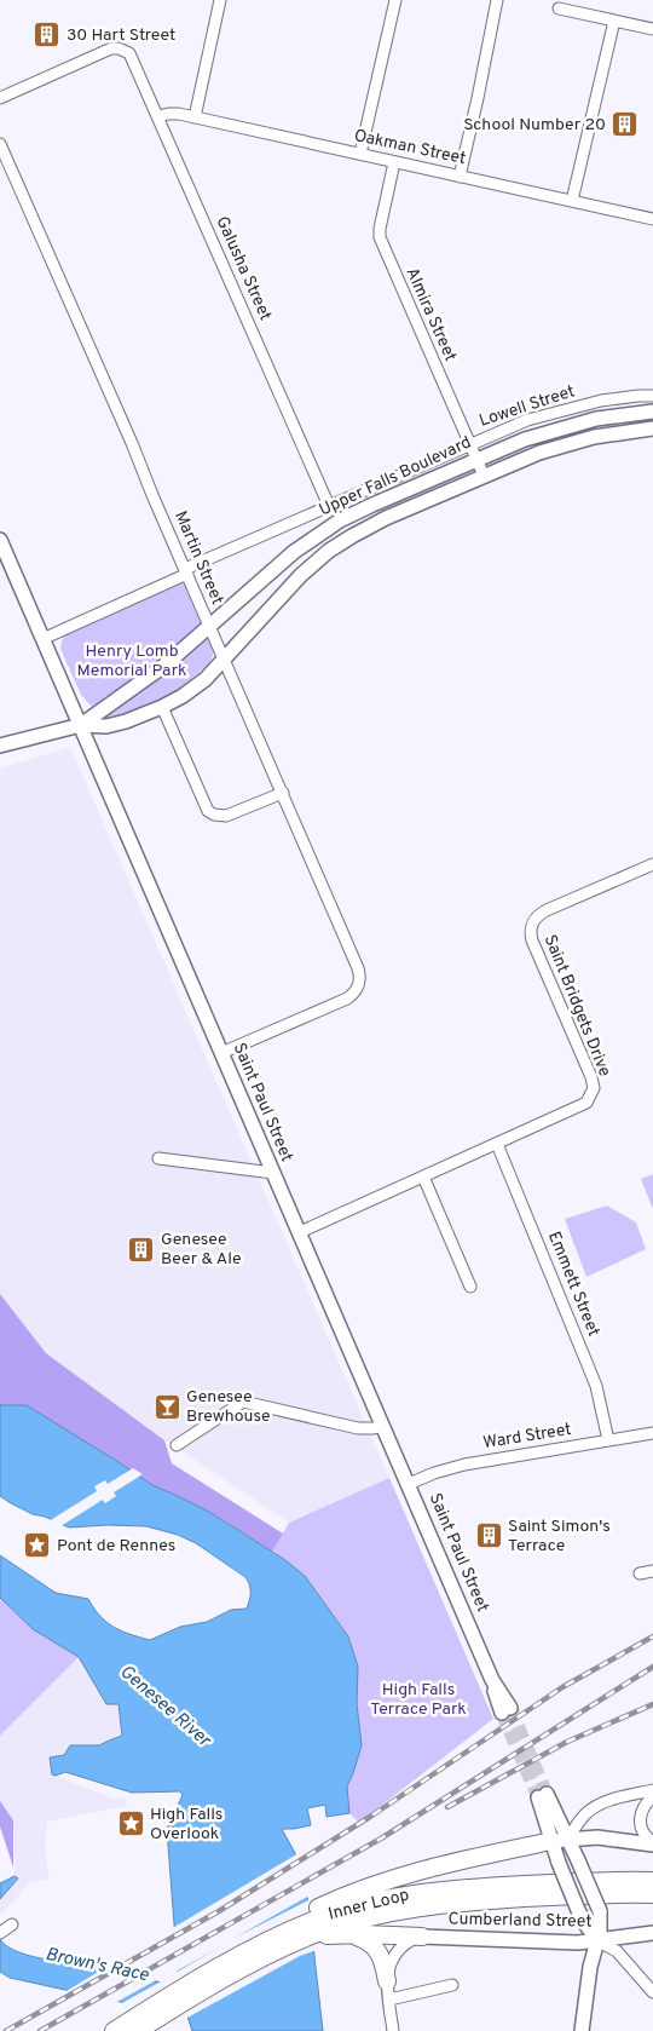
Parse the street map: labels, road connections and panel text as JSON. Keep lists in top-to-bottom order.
{
  "streets": {
    "highway": ["Inner Loop"],
    "main road": ["Upper Falls Boulevard", "Saint Paul Street", "Cumberland Street"],
    "street": [
      "Oakman Street",
      "Galusha Street",
      "Almira Street",
      "Lowell Street",
      "Martin Street",
      "Saint Bridgets Drive",
      "Emmett Street",
      "Ward Street"
    ]
  },
  "crossings": [
    ["Oakman Street", "Galusha Street"],
    ["Oakman Street", "Almira Street"],
    ["Galusha Street", "Lowell Street"],
    ["Almira Street", "Lowell Street"],
    ["Almira Street", "Upper Falls Boulevard"],
    ["Lowell Street", "Martin Street"],
    ["Lowell Street", "Saint Paul Street"],
    ["Upper Falls Boulevard", "Martin Street"],
    ["Upper Falls Boulevard", "Saint Paul Street"],
    ["Martin Street", "Saint Paul Street"],
    ["Saint Bridgets Drive", "Saint Paul Street"],
    ["Saint Bridgets Drive", "Emmett Street"],
    ["Saint Paul Street", "Ward Street"],
    ["Emmett Street", "Ward Street"]
  ],
  "water": ["Genesee River", "Brown's Race"],
  "parks": ["Henry Lomb Memorial Park", "High Falls Terrace Park"],
  "places": {
    "building": [
      "30 Hart Street",
      "School Number 20",
      "Genesee Beer & Ale",
      "Saint Simon's Terrace"
    ],
    "bar": ["Genesee Brewhouse"],
    "place": ["Pont de Rennes", "High Falls Overlook"]
  }
}
